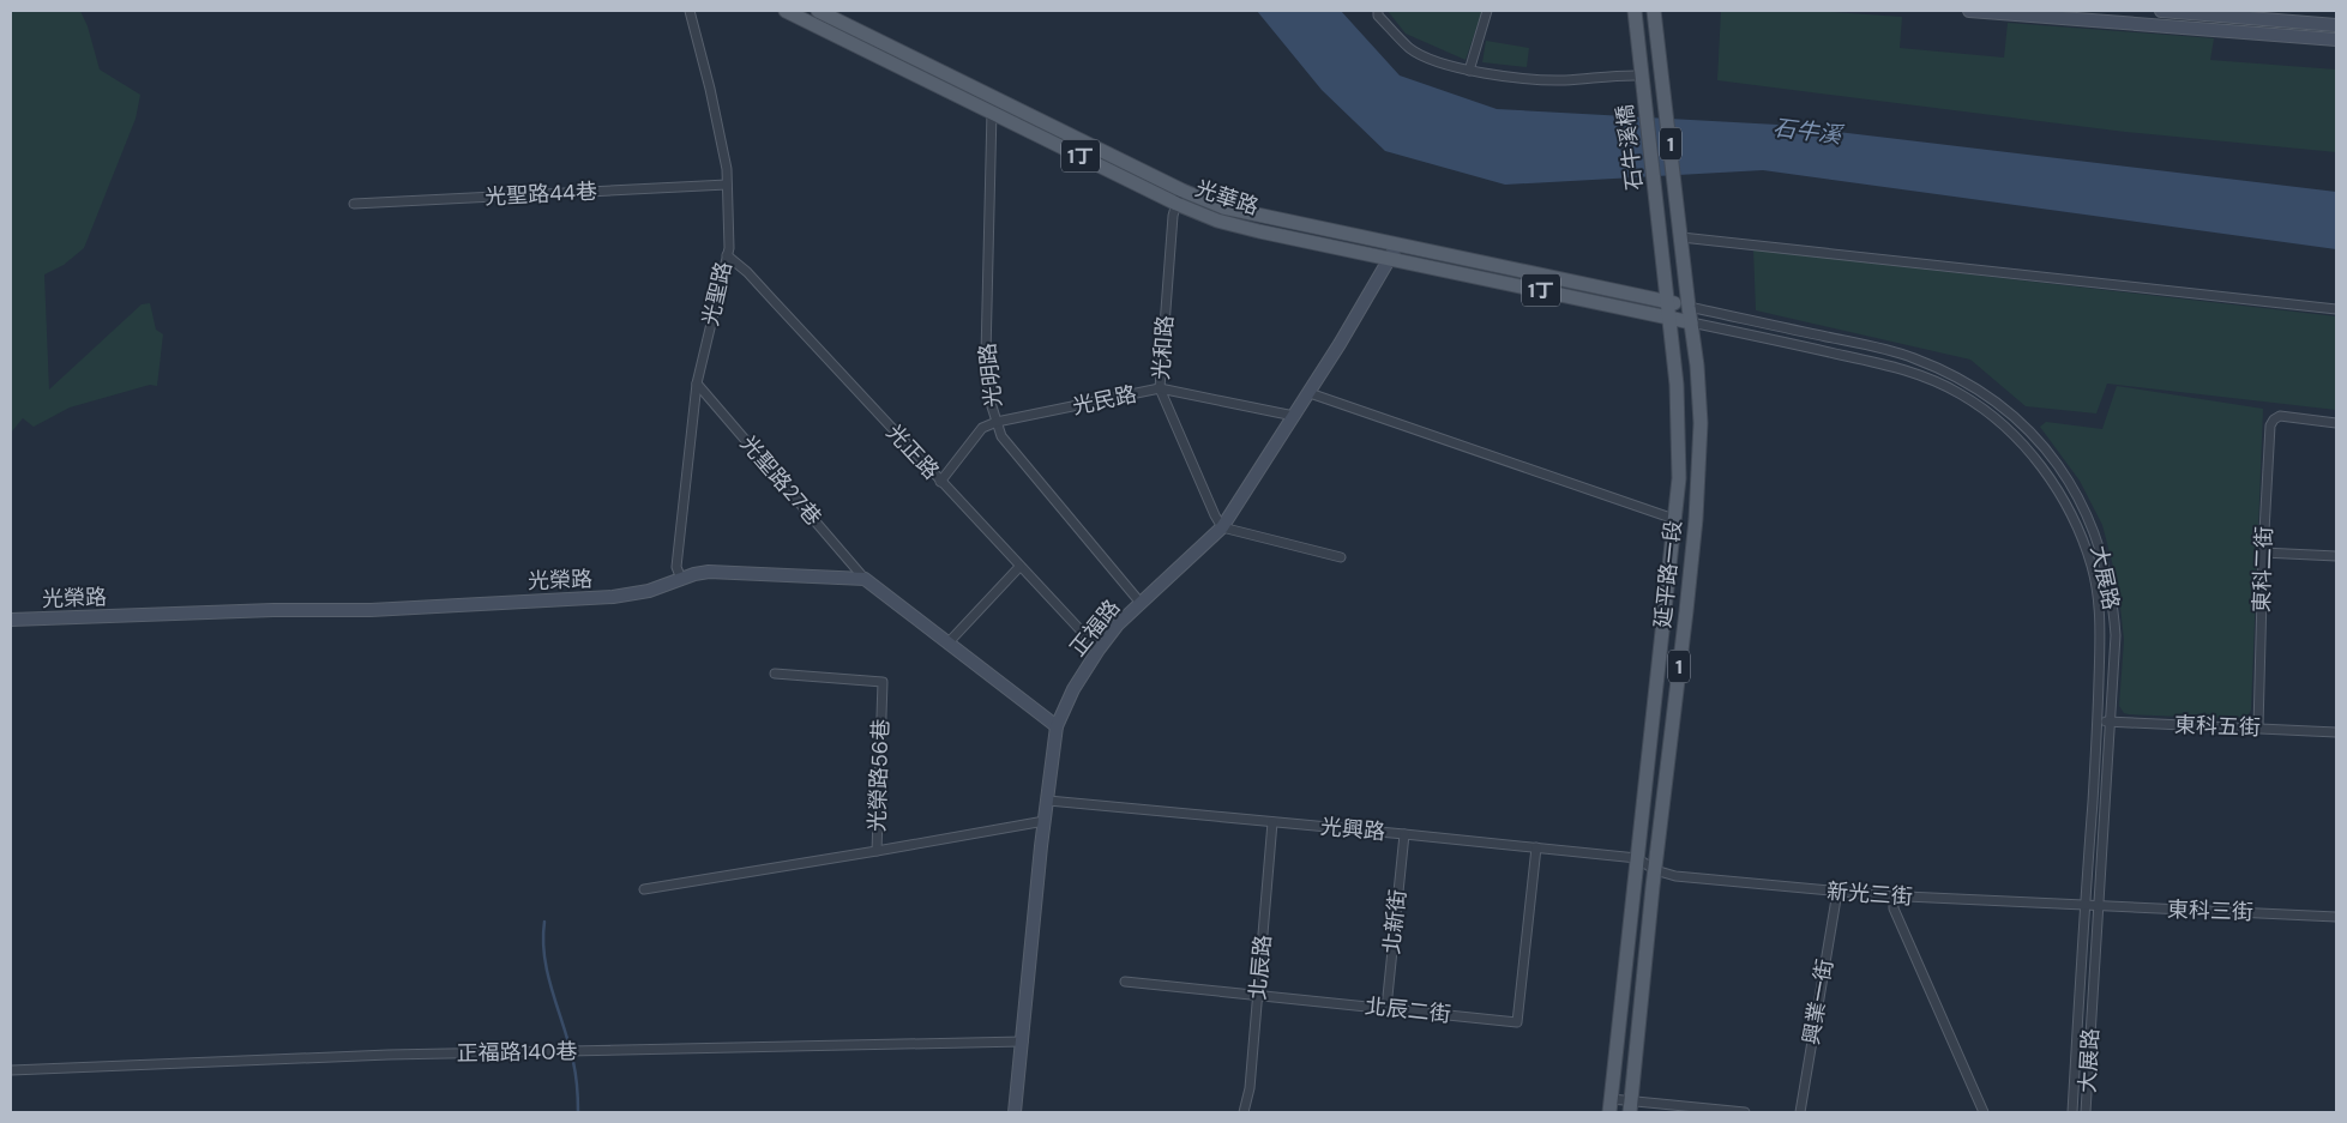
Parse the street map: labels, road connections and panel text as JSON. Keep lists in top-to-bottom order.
{
  "streets": {
    "main road": [
      "1",
      "石牛溪橋",
      "1丁",
      "光華路",
      "延平路一段"
    ],
    "street": [
      "光聖路44巷",
      "光聖路",
      "光和路",
      "光明路",
      "光民路",
      "光正路",
      "光聖路27巷",
      "東科二街",
      "大展路",
      "光榮路",
      "正福路",
      "東科五街",
      "光榮路56巷",
      "光興路",
      "新光三街",
      "東科三街",
      "北新街",
      "北辰路",
      "興業一街",
      "北辰二街",
      "正福路140巷"
    ]
  },
  "crossings": [
    ["1", "石牛溪橋"],
    ["石牛溪橋", "延平路一段"],
    ["光聖路44巷", "光聖路"],
    ["光華路", "光和路"],
    ["光華路", "光明路"],
    ["光華路", "延平路一段"],
    ["光華路", "大展路"],
    ["光華路", "正福路"],
    ["光聖路", "光正路"],
    ["光聖路", "光聖路27巷"],
    ["光聖路", "光榮路"],
    ["光和路", "光民路"],
    ["光和路", "正福路"],
    ["光明路", "光民路"],
    ["光明路", "正福路"],
    ["光民路", "光正路"],
    ["光民路", "正福路"],
    ["光正路", "正福路"],
    ["光聖路27巷", "光榮路"],
    ["東科二街", "東科五街"],
    ["延平路一段", "大展路"],
    ["延平路一段", "光興路"],
    ["延平路一段", "新光三街"],
    ["大展路", "東科五街"],
    ["大展路", "新光三街"],
    ["大展路", "東科三街"],
    ["正福路", "光興路"],
    ["正福路", "正福路140巷"],
    ["光興路", "新光三街"],
    ["光興路", "北新街"],
    ["光興路", "北辰路"],
    ["光興路", "北辰二街"],
    ["新光三街", "東科三街"],
    ["新光三街", "興業一街"],
    ["北新街", "北辰二街"],
    ["北辰路", "北辰二街"]
  ],
  "water": ["石牛溪"]
}
